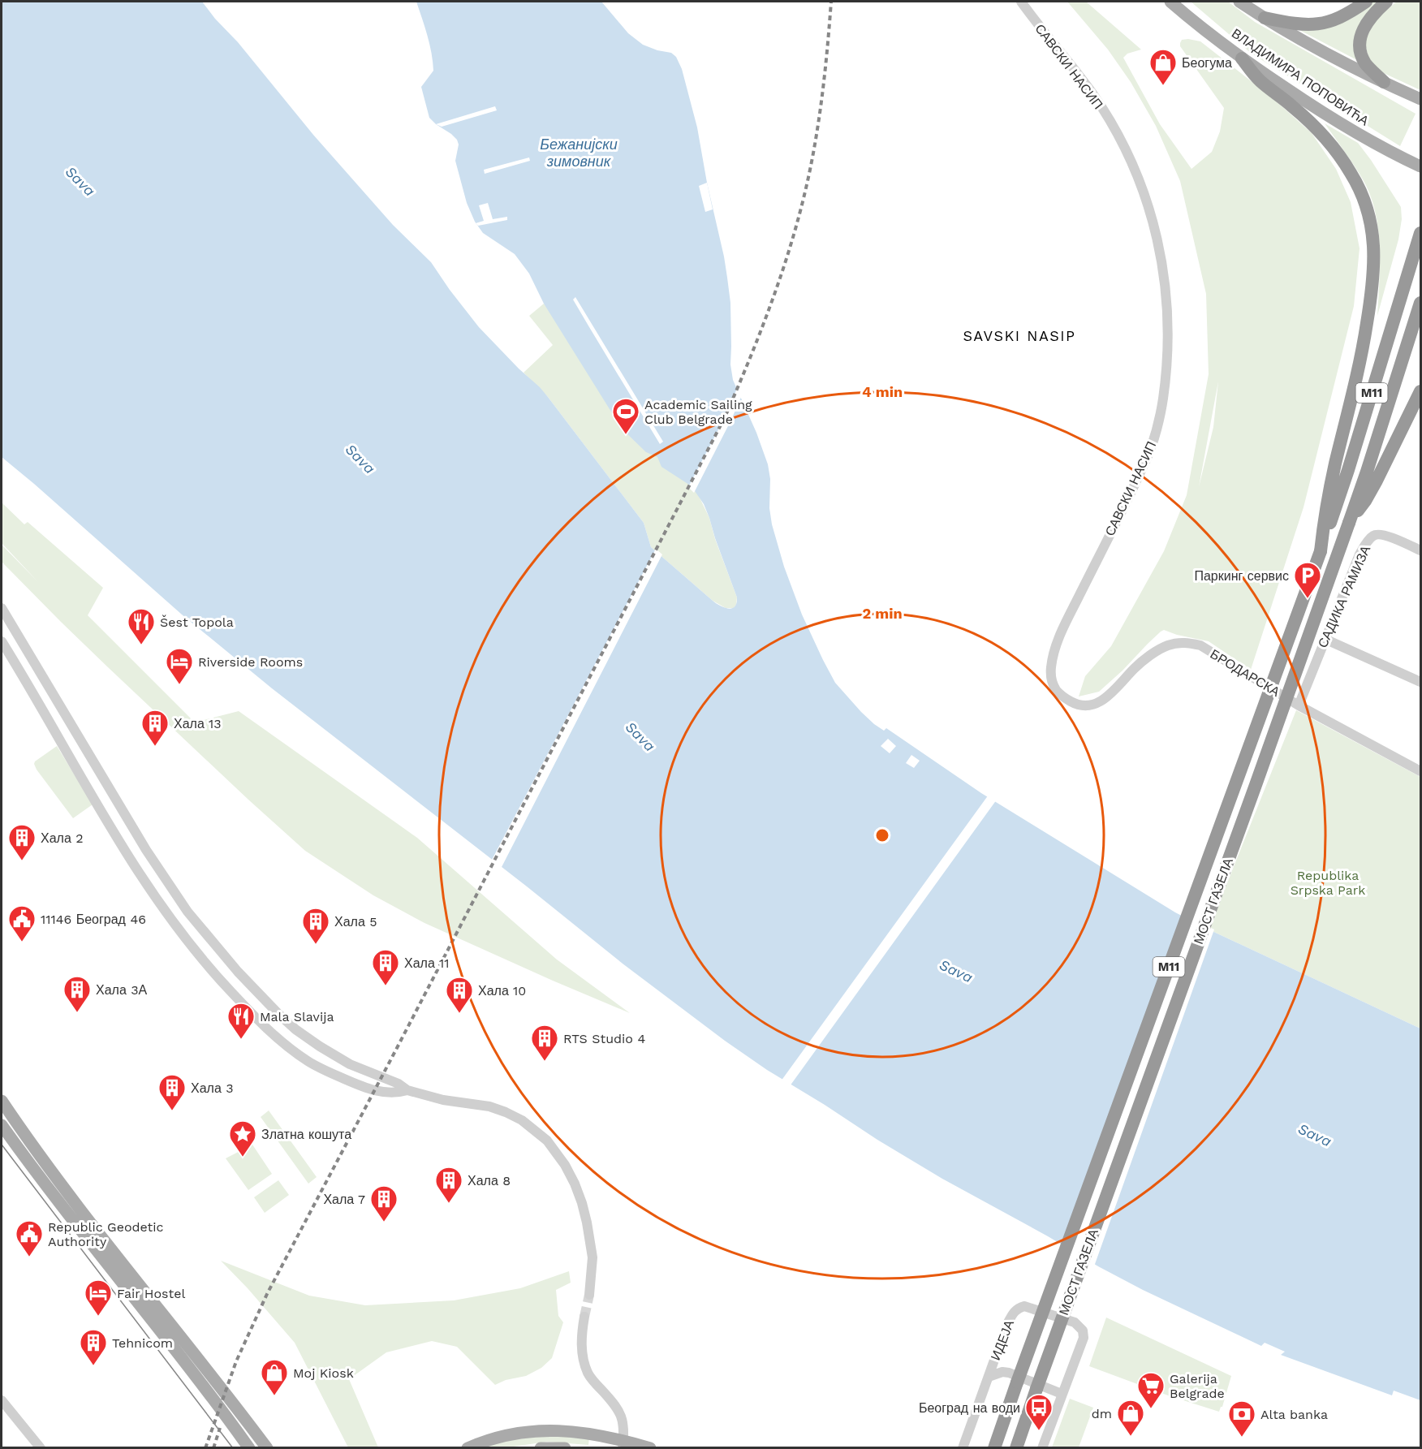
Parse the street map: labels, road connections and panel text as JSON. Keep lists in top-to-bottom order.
{
  "streets": {
    "highway": ["M11", "МОСТ ГАЗЕЛА"],
    "main road": ["ВЛАДИМИРА ПОПОВИЋА"],
    "street": [
      "САВСКИ НАСИП",
      "САДИКА РАМИЗА",
      "БРОДАРСКА",
      "ИДЕЈА"
    ]
  },
  "crossings": [
    ["САВСКИ НАСИП", "БРОДАРСКА"],
    ["M11", "МОСТ ГАЗЕЛА"],
    ["САДИКА РАМИЗА", "БРОДАРСКА"]
  ],
  "districts": ["SAVSKI NASIP"],
  "water": ["Бежанијски зимовник", "Sava"],
  "parks": ["Republika Srpska Park"],
  "places": {
    "shop": ["Беогума", "Moj Kiosk", "dm"],
    "sports": ["Academic Sailing Club Belgrade"],
    "parking": ["Паркинг сервис"],
    "restaurant": ["Šest Topola", "Mala Slavija"],
    "hotel": ["Riverside Rooms", "Fair Hostel"],
    "building": [
      "Хала 13",
      "Хала 2",
      "Хала 5",
      "Хала 11",
      "Хала 3А",
      "Хала 10",
      "RTS Studio 4",
      "Хала 3",
      "Хала 8",
      "Хала 7",
      "Tehnicom"
    ],
    "public building": ["11146 Београд 46", "Republic Geodetic Authority"],
    "place": ["Златна кошута"],
    "supermarket": ["Galerija Belgrade"],
    "bus stop": ["Београд на води"],
    "bank": ["Alta banka"]
  },
  "rings": ["4 min", "2 min"]
}
